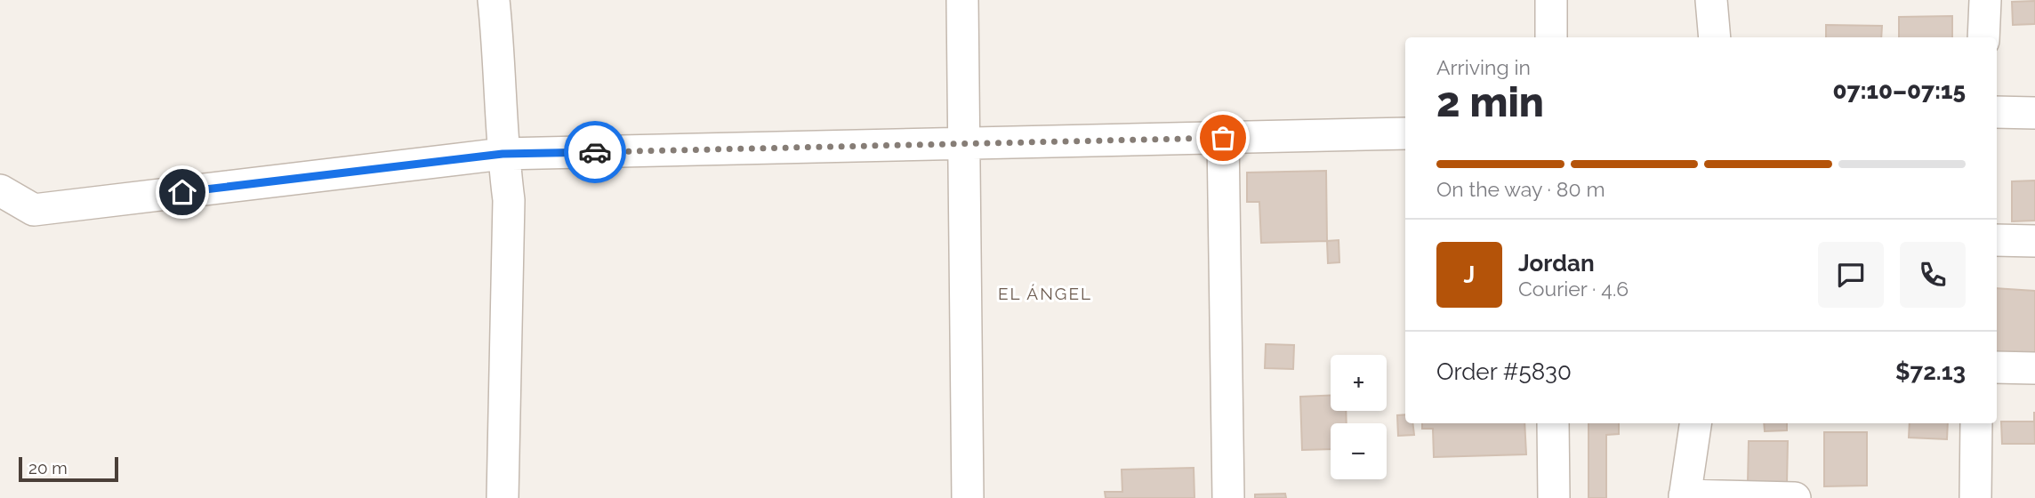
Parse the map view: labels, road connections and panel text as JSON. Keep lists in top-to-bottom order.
{
  "districts": ["EL ÁNGEL"],
  "scale_bar": "20 m",
  "page": {
    "heading": ["2 min", "Arriving in", "07:10–07:15"],
    "panel": [
      "Jordan",
      "Courier · 4.6",
      "Order #5830",
      "$72.13"
    ],
    "bar": "On the way · 80 m",
    "round": "J",
    "map_buttons": ["+", "−"],
    "scale": "20 m"
  }
}
